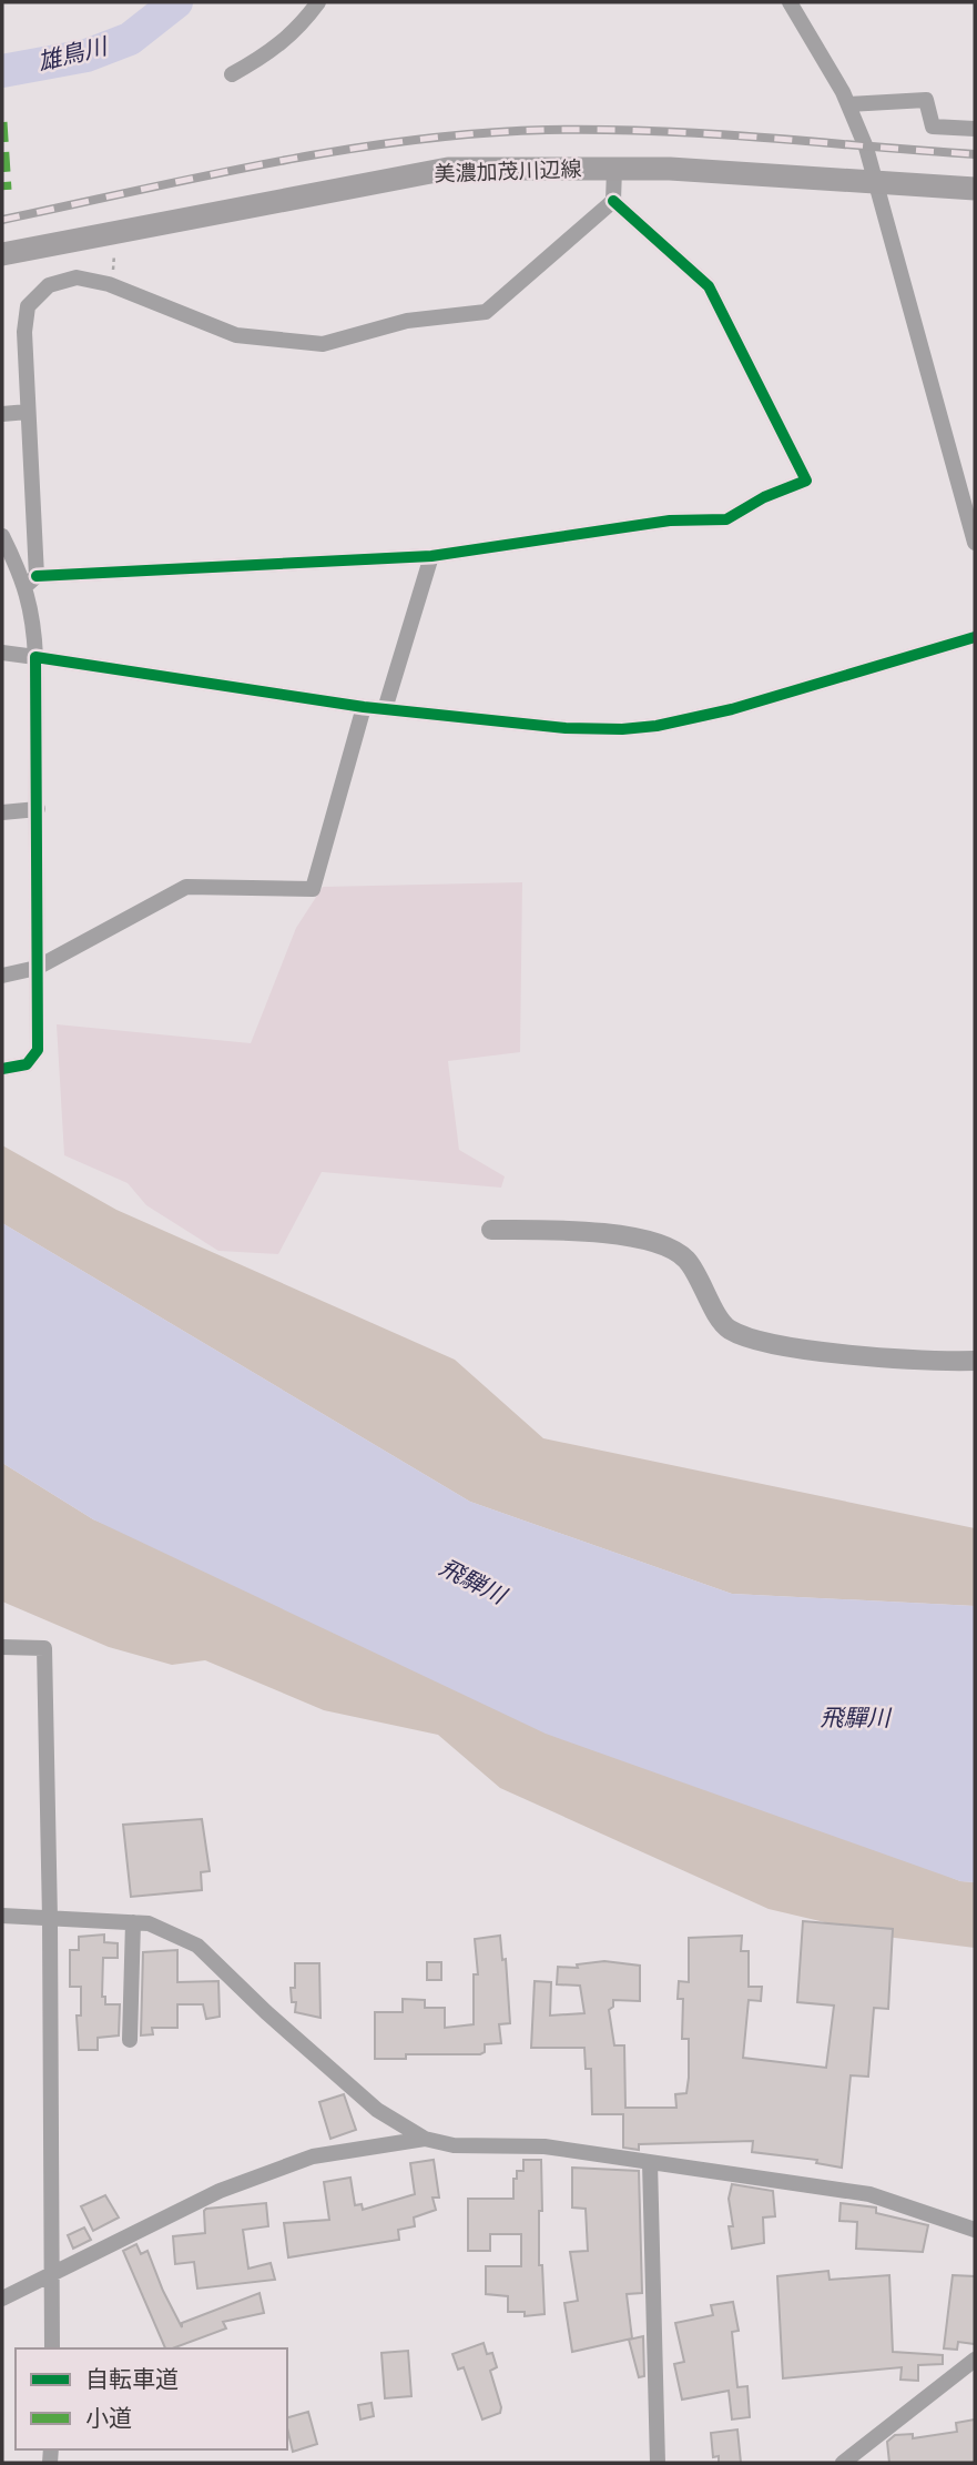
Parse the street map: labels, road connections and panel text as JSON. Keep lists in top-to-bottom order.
{
  "streets": {
    "main road": ["美濃加茂川辺線"]
  },
  "water": ["雄鳥川", "飛騨川", "飛驒川"],
  "legend": ["自転車道", "小道"]
}
